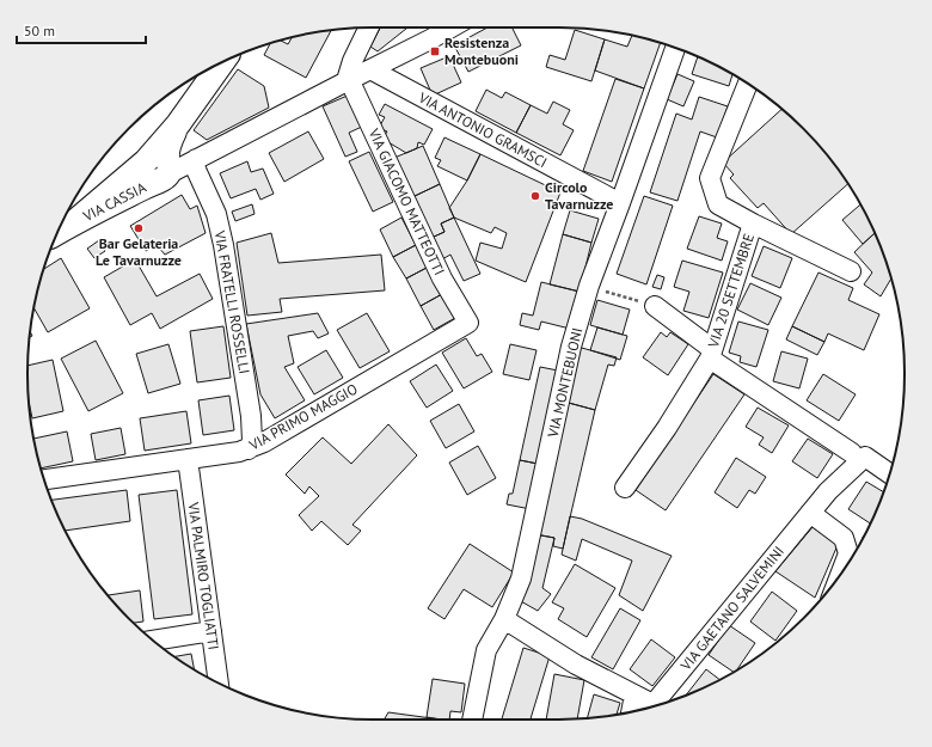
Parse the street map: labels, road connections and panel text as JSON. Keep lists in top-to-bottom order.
{
  "streets": {
    "main road": ["VIA CASSIA"],
    "street": [
      "VIA ANTONIO GRAMSCI",
      "VIA GIACOMO MATTEOTTI",
      "VIA 20 SETTEMBRE",
      "VIA FRATELLI ROSSELLI",
      "VIA MONTEBUONI",
      "VIA PRIMO MAGGIO",
      "VIA PALMIRO TOGLIATTI",
      "VIA GAETANO SALVEMINI"
    ]
  },
  "crossings": [
    ["VIA ANTONIO GRAMSCI", "VIA MONTEBUONI"],
    ["VIA GIACOMO MATTEOTTI", "VIA PRIMO MAGGIO"],
    ["VIA FRATELLI ROSSELLI", "VIA PRIMO MAGGIO"],
    ["VIA PRIMO MAGGIO", "VIA PALMIRO TOGLIATTI"]
  ],
  "places": {
    "transit": ["Resistenza Montebuoni"],
    "other": ["Circolo Tavarnuzze", "Bar Gelateria Le Tavarnuzze"]
  },
  "scale_bar": "50 m"
}
